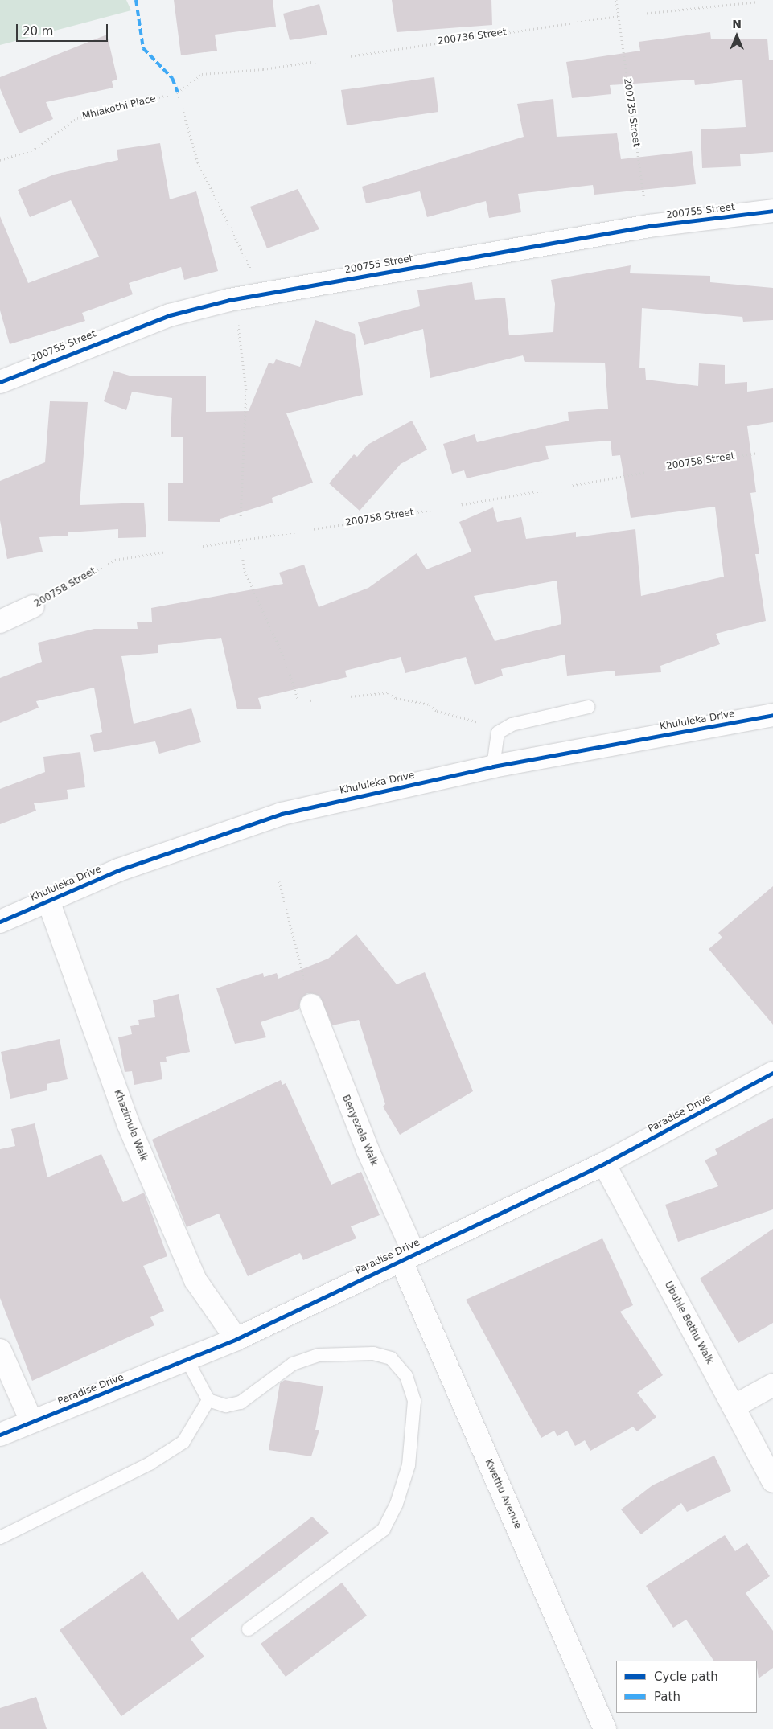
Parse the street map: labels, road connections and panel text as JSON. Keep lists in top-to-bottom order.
{
  "streets": {
    "street": [
      "200755 Street",
      "200758 Street",
      "Khululeka Drive",
      "Paradise Drive",
      "Khazimula Walk",
      "Benyezela Walk",
      "Ubuhle Bethu Walk",
      "Kwethu Avenue"
    ],
    "path": ["200736 Street", "Mhlakothi Place", "200735 Street"]
  },
  "crossings": [
    ["200736 Street", "Mhlakothi Place"],
    ["200736 Street", "200735 Street"],
    ["200735 Street", "200755 Street"],
    ["Khululeka Drive", "Khazimula Walk"],
    ["Paradise Drive", "Khazimula Walk"],
    ["Paradise Drive", "Benyezela Walk"],
    ["Paradise Drive", "Ubuhle Bethu Walk"],
    ["Paradise Drive", "Kwethu Avenue"],
    ["Benyezela Walk", "Kwethu Avenue"]
  ],
  "legend": ["Cycle path", "Path"],
  "scale_bar": "20 m",
  "north": "top"
}
